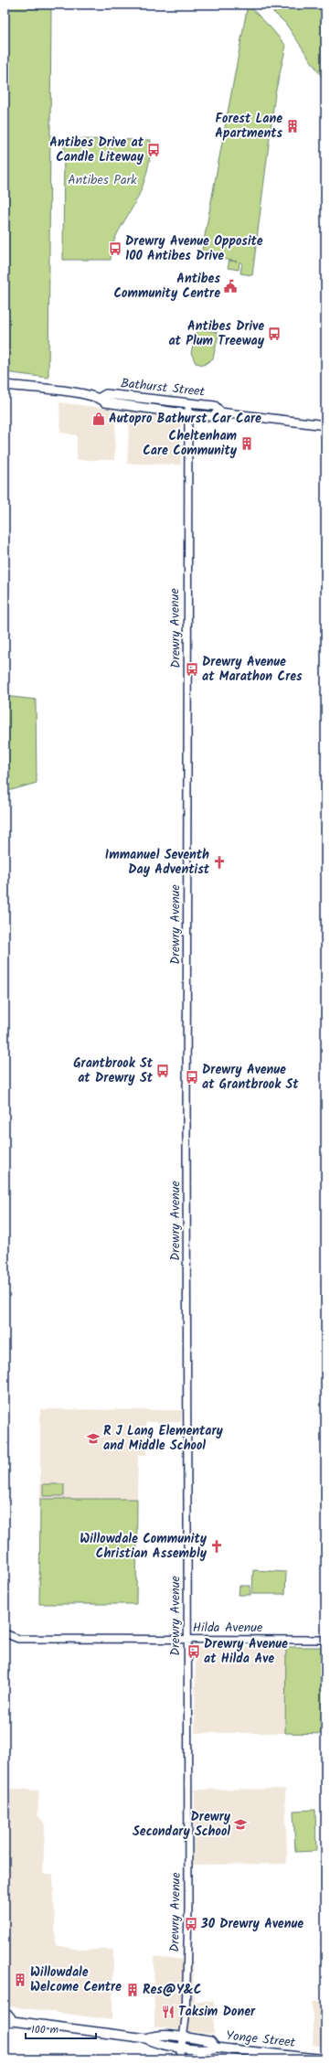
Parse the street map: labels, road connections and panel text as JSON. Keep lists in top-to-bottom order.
{
  "streets": {
    "main road": ["Bathurst Street", "Yonge Street"],
    "street": ["Drewry Avenue", "Hilda Avenue"]
  },
  "crossings": [
    ["Bathurst Street", "Drewry Avenue"],
    ["Drewry Avenue", "Hilda Avenue"],
    ["Drewry Avenue", "Yonge Street"]
  ],
  "parks": ["Antibes Park"],
  "places": {
    "building": [
      "Forest Lane Apartments",
      "Cheltenham Care Community",
      "Willowdale Welcome Centre",
      "Res@Y&C"
    ],
    "bus stop": [
      "Antibes Drive at Candle Liteway",
      "Drewry Avenue Opposite 100 Antibes Drive",
      "Antibes Drive at Plum Treeway",
      "Drewry Avenue at Marathon Cres",
      "Grantbrook St at Drewry St",
      "Drewry Avenue at Grantbrook St",
      "Drewry Avenue at Hilda Ave",
      "30 Drewry Avenue"
    ],
    "public building": ["Antibes Community Centre"],
    "shop": ["Autopro Bathurst Car Care"],
    "church": ["Immanuel Seventh Day Adventist", "Willowdale Community Christian Assembly"],
    "school or university": ["R J Lang Elementary and Middle School", "Drewry Secondary School"],
    "restaurant": ["Taksim Doner"]
  },
  "scale_bar": "100 m"
}
